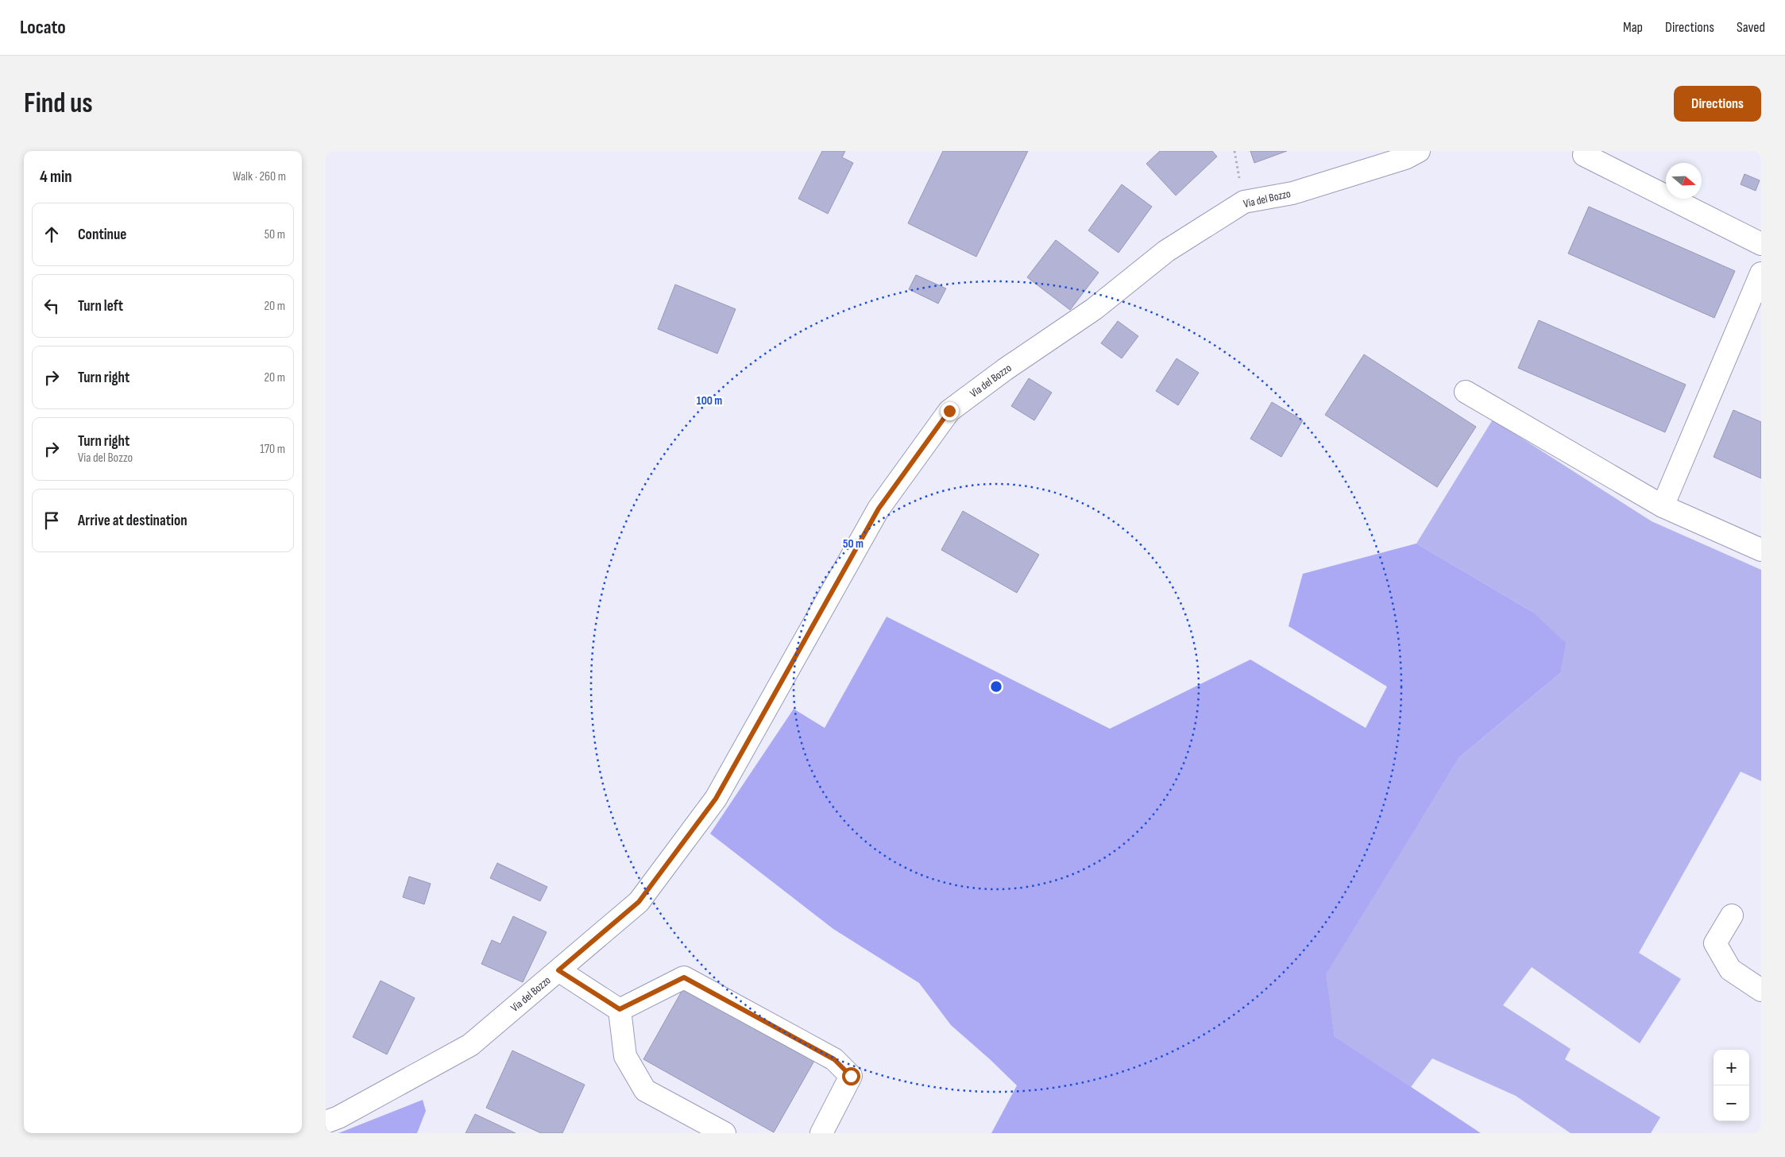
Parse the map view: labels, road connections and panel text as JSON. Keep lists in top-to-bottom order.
{
  "streets": {
    "street": ["Via del Bozzo"]
  },
  "north": "right",
  "page": {
    "header": "Locato",
    "nav": ["Map", "Directions", "Saved"],
    "buttons": "Directions",
    "title": "Find us",
    "heading": ["4 min", "Walk · 260 m"],
    "list": [
      ["Continue", "50 m"],
      ["Turn left", "20 m"],
      ["Turn right", "20 m"],
      ["Turn right", "Via del Bozzo", "170 m"],
      "Arrive at destination"
    ],
    "map_buttons": ["+", "−"]
  },
  "rings": ["100 m", "50 m"]
}
